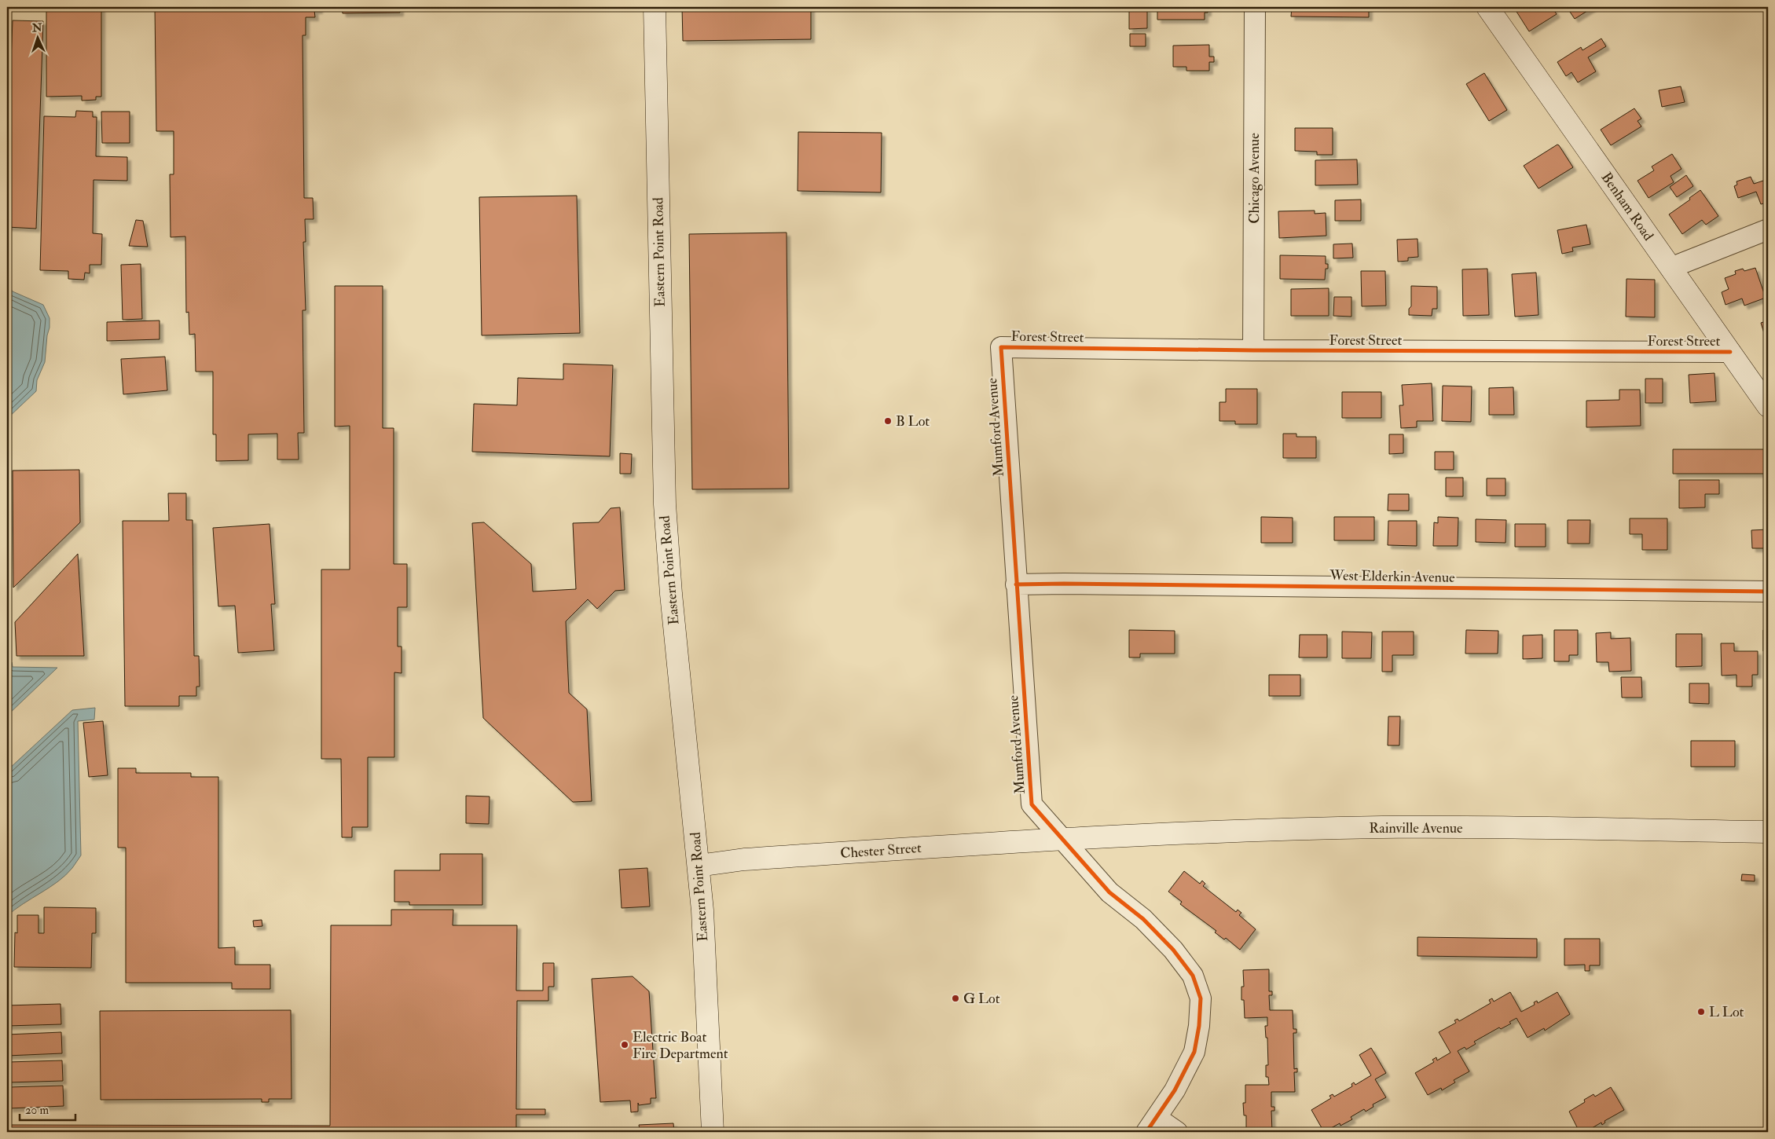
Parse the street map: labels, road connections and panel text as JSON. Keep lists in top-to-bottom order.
{
  "streets": {
    "main road": [
      "Benham Road",
      "Eastern Point Road",
      "Rainville Avenue",
      "Chester Street"
    ],
    "street": [
      "Chicago Avenue",
      "Forest Street",
      "Mumford Avenue",
      "West Elderkin Avenue"
    ]
  },
  "crossings": [
    ["Chicago Avenue", "Forest Street"],
    ["Benham Road", "Forest Street"],
    ["Eastern Point Road", "Chester Street"],
    ["Forest Street", "Mumford Avenue"],
    ["Mumford Avenue", "West Elderkin Avenue"],
    ["Mumford Avenue", "Rainville Avenue"],
    ["Mumford Avenue", "Chester Street"],
    ["Rainville Avenue", "Chester Street"]
  ],
  "places": [
    "B Lot",
    "G Lot",
    "L Lot",
    "Electric Boat Fire Department"
  ],
  "scale_bar": "20 m",
  "north": "top"
}
